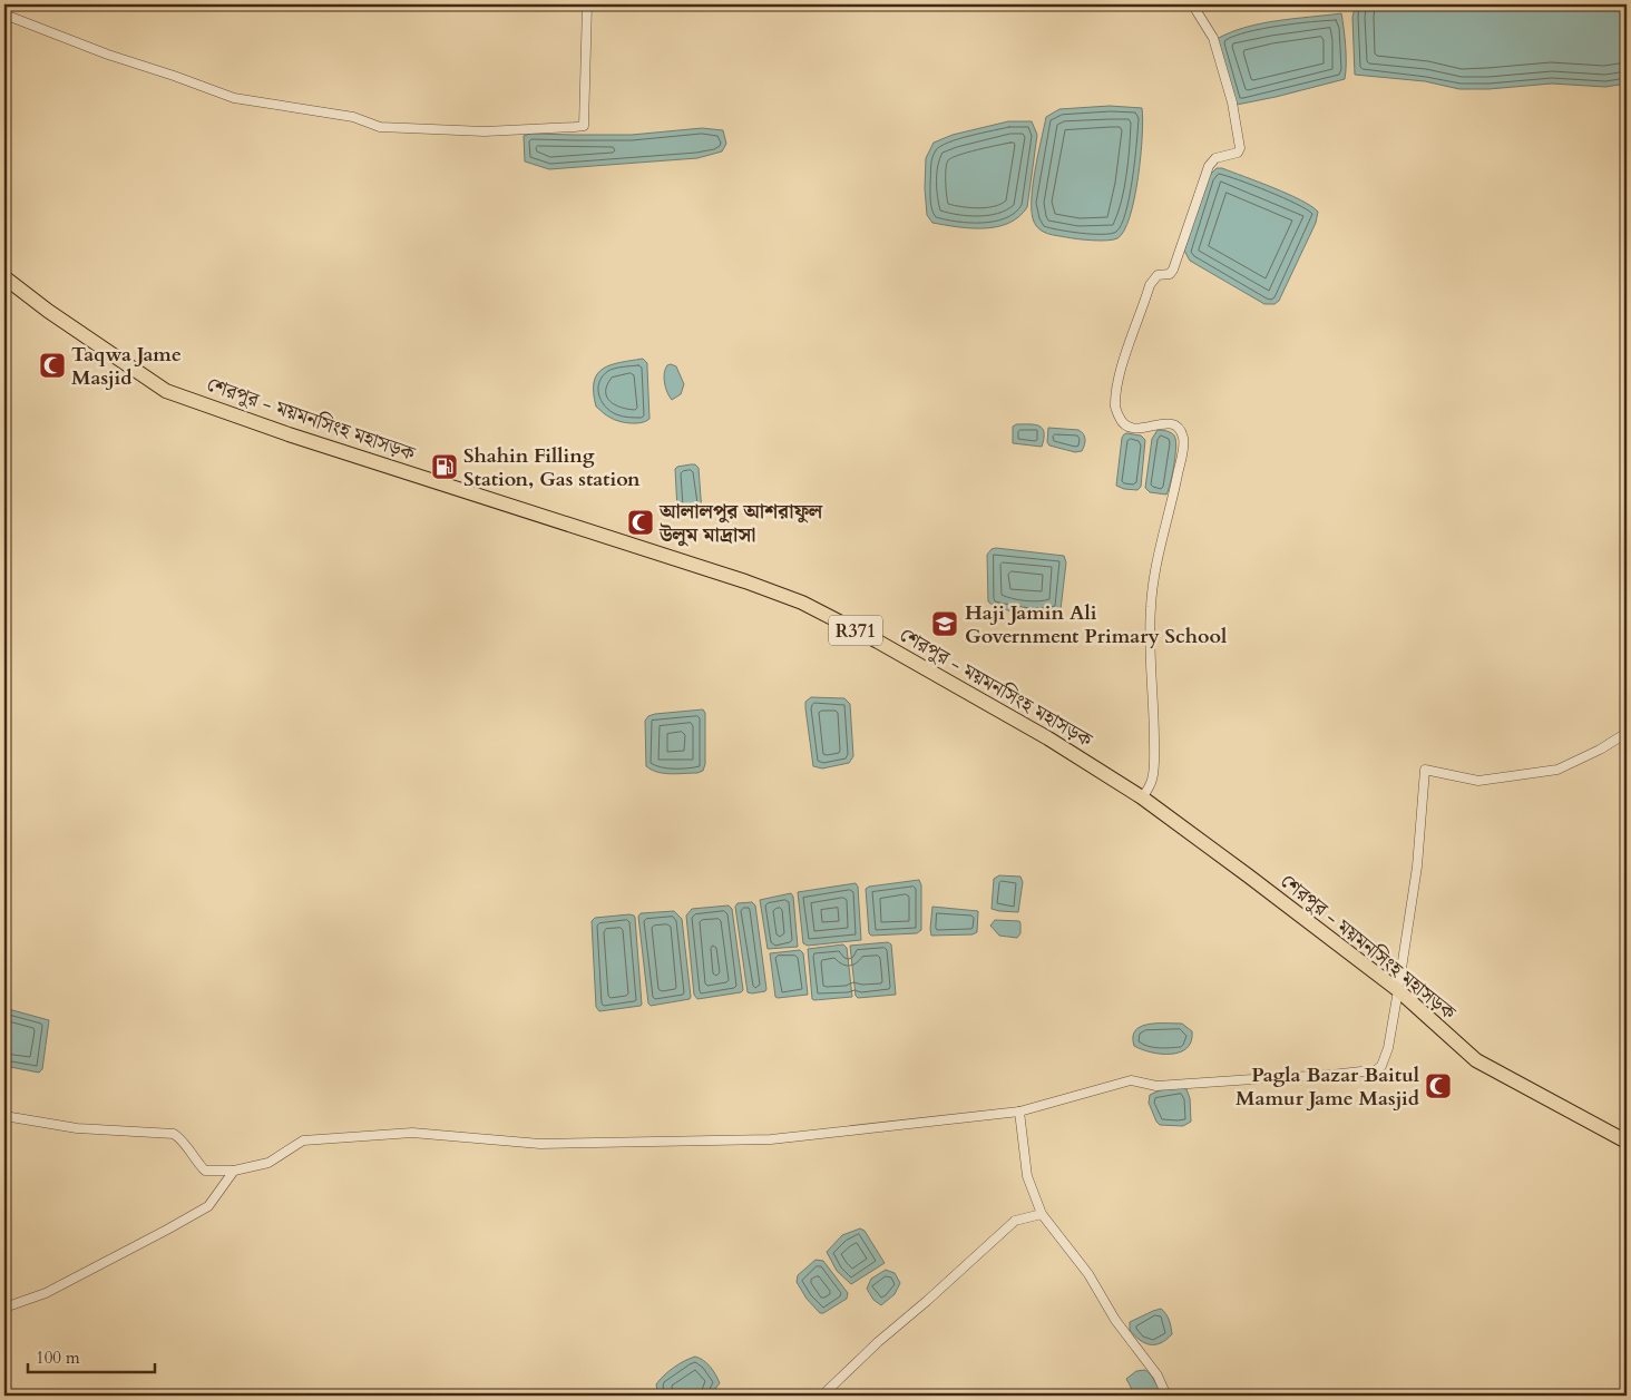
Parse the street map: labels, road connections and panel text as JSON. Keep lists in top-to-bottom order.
{
  "streets": {
    "main road": ["শেরপুর - ময়মনসিংহ মহাসড়ক", "R371"]
  },
  "places": {
    "mosque": ["Taqwa Jame Masjid", "আলালপুর আশরাফুল উলুম মাদ্রাসা", "Pagla Bazar Baitul Mamur Jame Masjid"],
    "fuel station": ["Shahin Filling Station, Gas station"],
    "school or university": ["Haji Jamin Ali Government Primary School"]
  },
  "scale_bar": "100 m"
}
